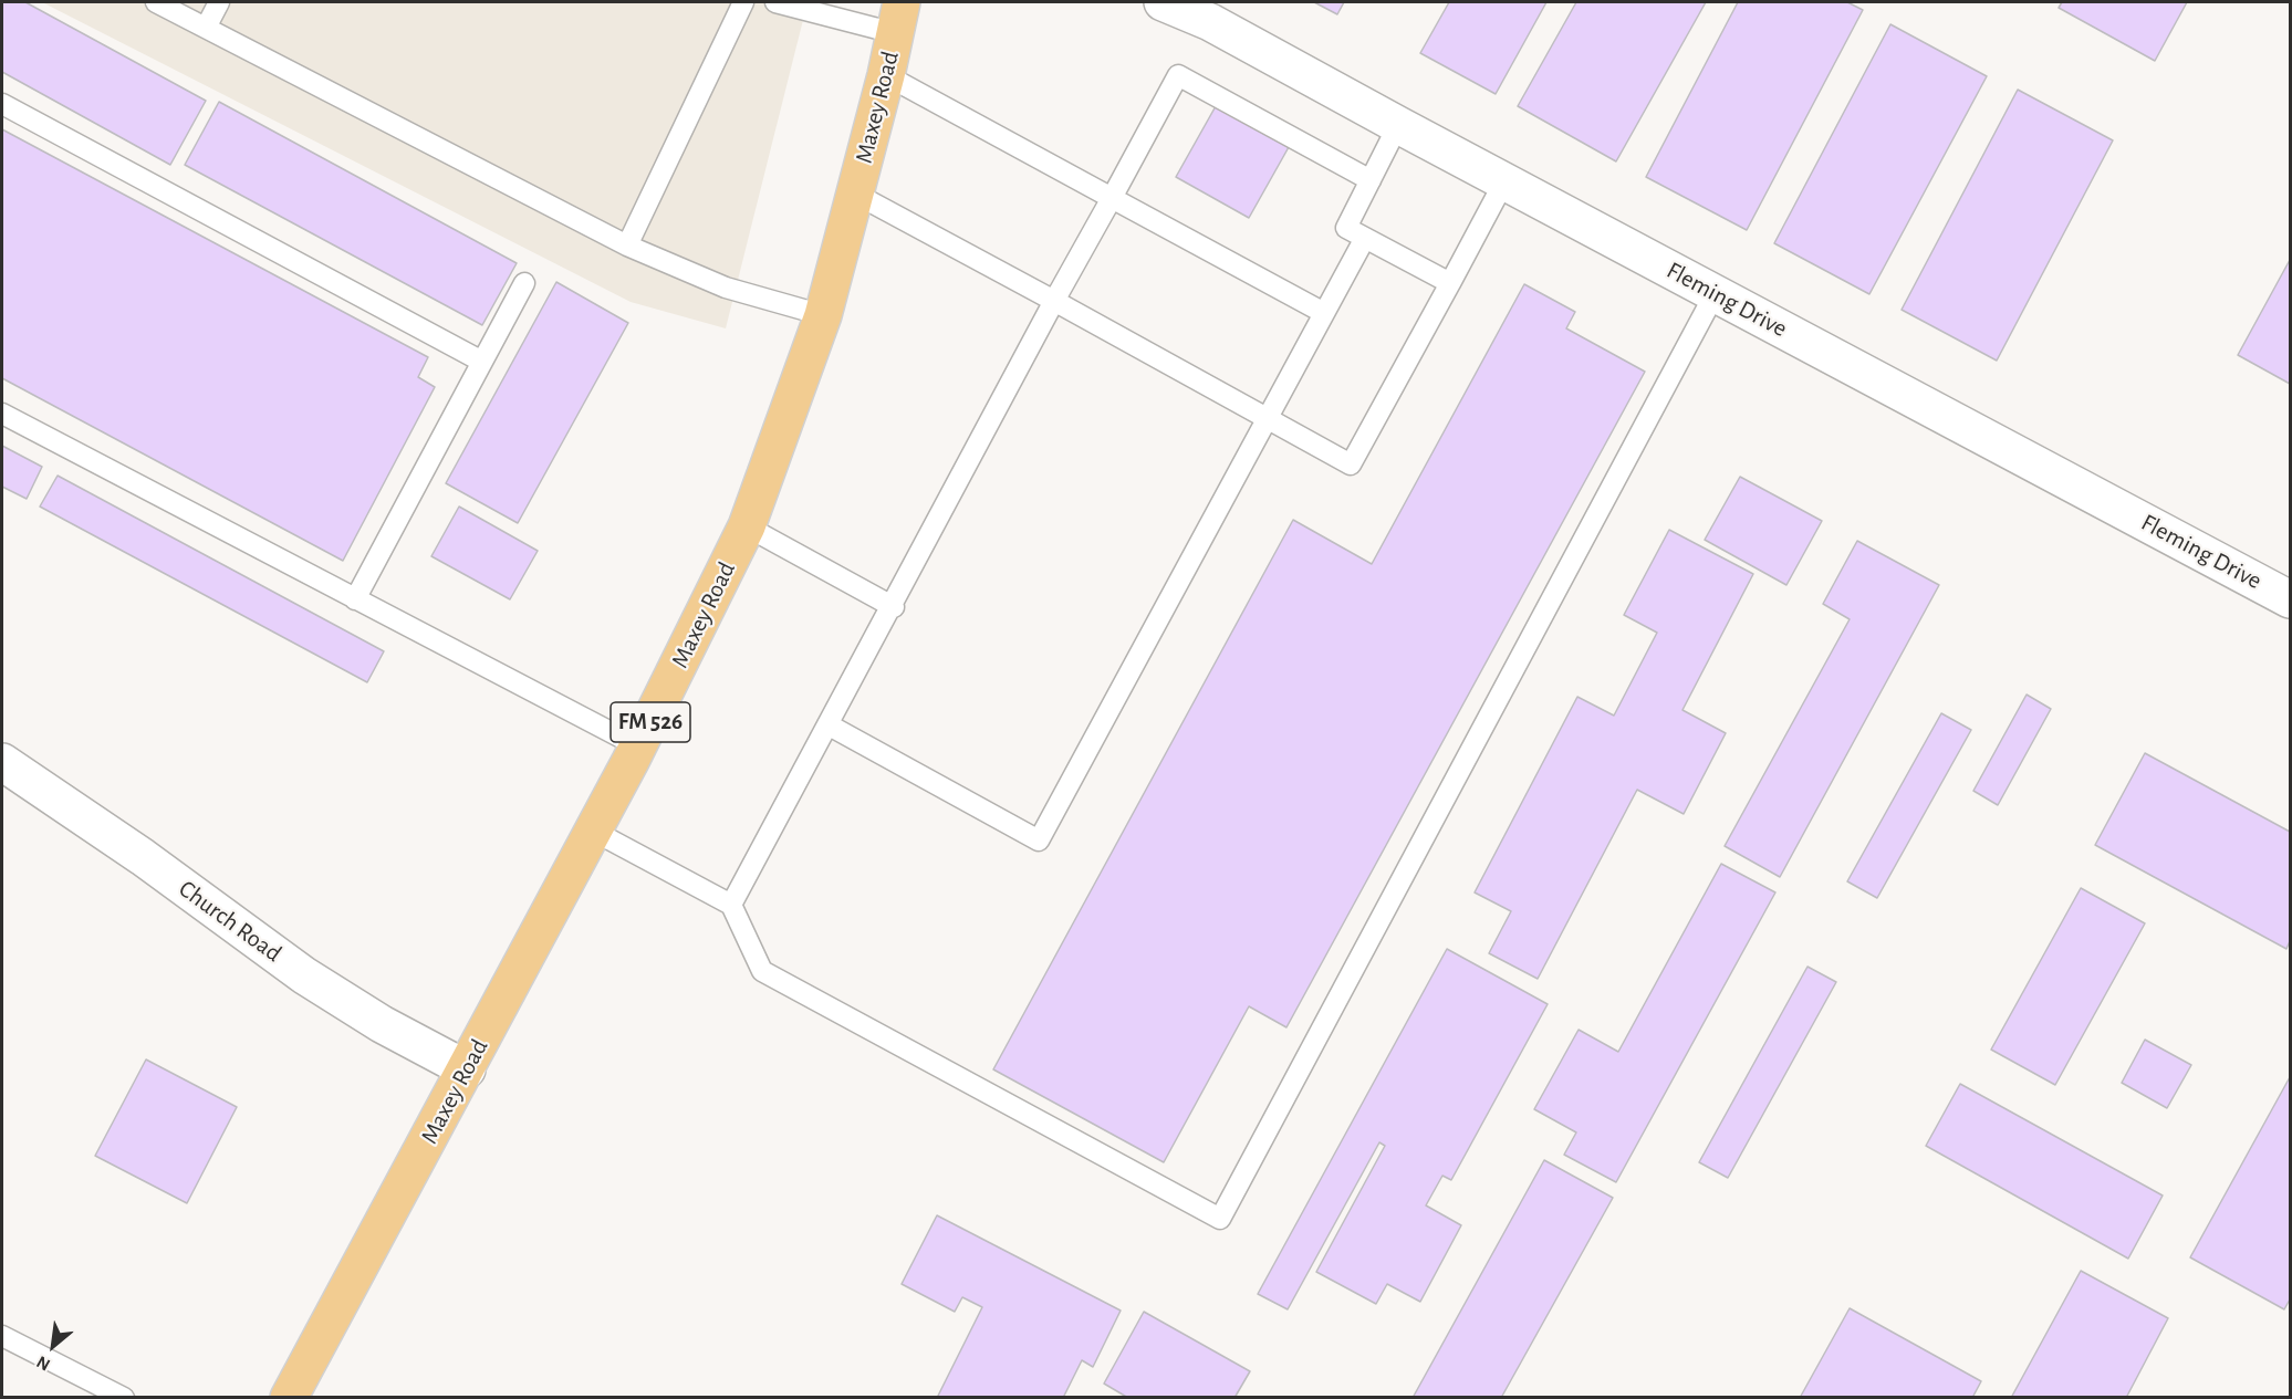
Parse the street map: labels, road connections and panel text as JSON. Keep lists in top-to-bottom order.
{
  "streets": {
    "main road": ["Maxey Road", "FM 526"],
    "street": ["Fleming Drive", "Church Road"]
  },
  "crossings": [
    ["Maxey Road", "Church Road"]
  ],
  "north": "bottom left"
}
